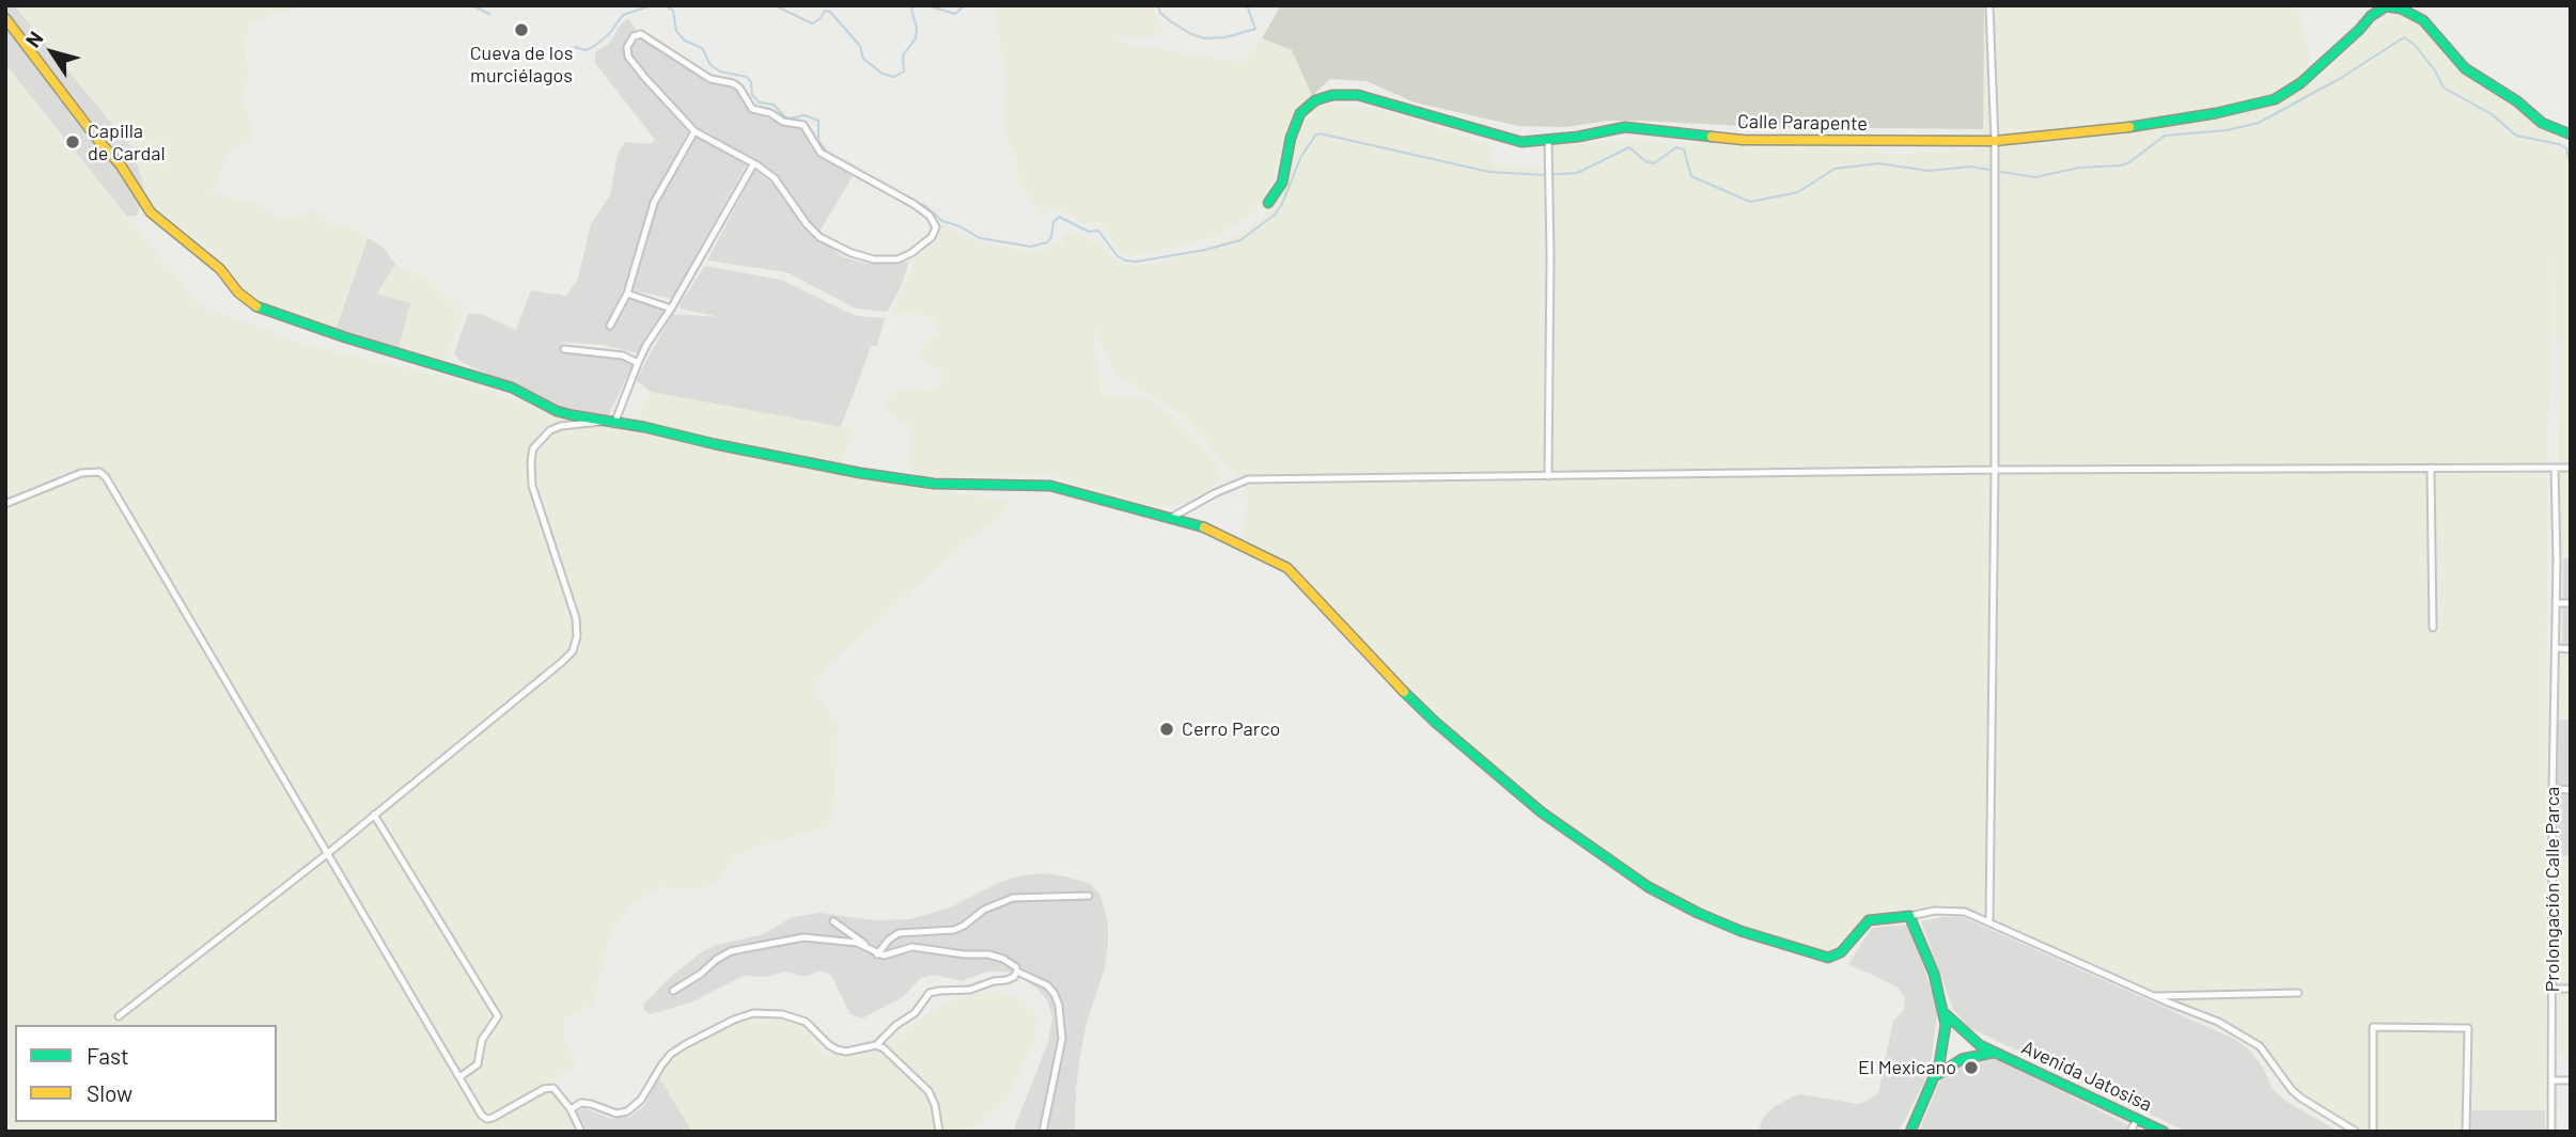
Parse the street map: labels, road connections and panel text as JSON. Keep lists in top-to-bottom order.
{
  "streets": {
    "street": ["Calle Parapente", "Prolongación Calle Parca", "Avenida Jatosisa"]
  },
  "places": [
    "Cueva de los murciélagos",
    "Capilla de Cardal",
    "Cerro Parco",
    "El Mexicano"
  ],
  "legend": ["Fast", "Slow"],
  "north": "top left"
}
